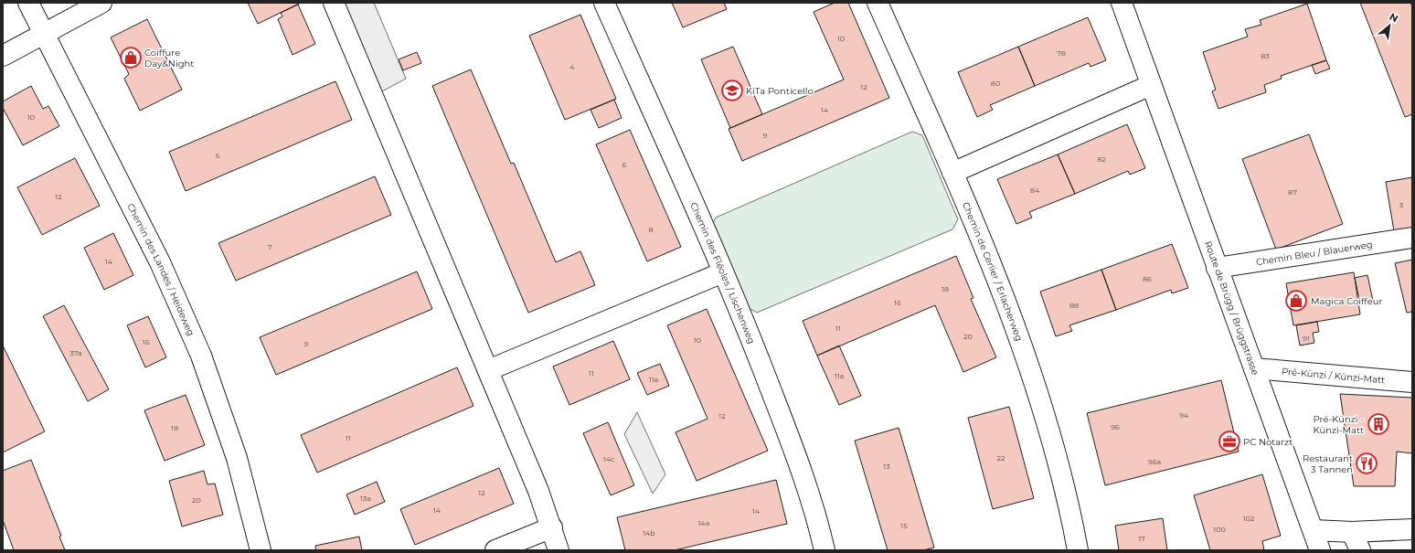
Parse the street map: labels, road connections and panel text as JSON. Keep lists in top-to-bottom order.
{
  "streets": {
    "street": [
      "Chemin Bleu / Blauerweg",
      "Chemin des Landes / Heideweg",
      "Chemin de Cerlier / Erlacherweg",
      "Chemin des Fléoles / Lischenweg",
      "Route de Brügg / Brüggstrasse",
      "Pré-Künzi / Künzi-Matt"
    ]
  },
  "crossings": [
    ["Chemin Bleu / Blauerweg", "Route de Brügg / Brüggstrasse"],
    ["Route de Brügg / Brüggstrasse", "Pré-Künzi / Künzi-Matt"]
  ],
  "places": {
    "shop": ["Coiffure Day&Night", "Magica Coiffeur"],
    "school or university": ["KiTa Ponticello"],
    "building": ["Pré-Künzi - Künzi-Matt"],
    "office": ["PC Notarzt"],
    "restaurant": ["Restaurant 3 Tannen"]
  },
  "house_numbers": [
    "10",
    "78",
    "83",
    "4",
    "80",
    "12",
    "14",
    "10",
    "9",
    "5",
    "82",
    "6",
    "84",
    "87",
    "12",
    "3",
    "8",
    "7",
    "14",
    "86",
    "18",
    "16",
    "88",
    "11",
    "20",
    "91",
    "10",
    "16",
    "9",
    "37a",
    "11",
    "11a",
    "11a",
    "94",
    "12",
    "96",
    "18",
    "11",
    "22",
    "14c",
    "96a",
    "13",
    "12",
    "13a",
    "20",
    "14",
    "14",
    "102",
    "14a",
    "15",
    "100",
    "14b",
    "17"
  ],
  "north": "top right"
}
